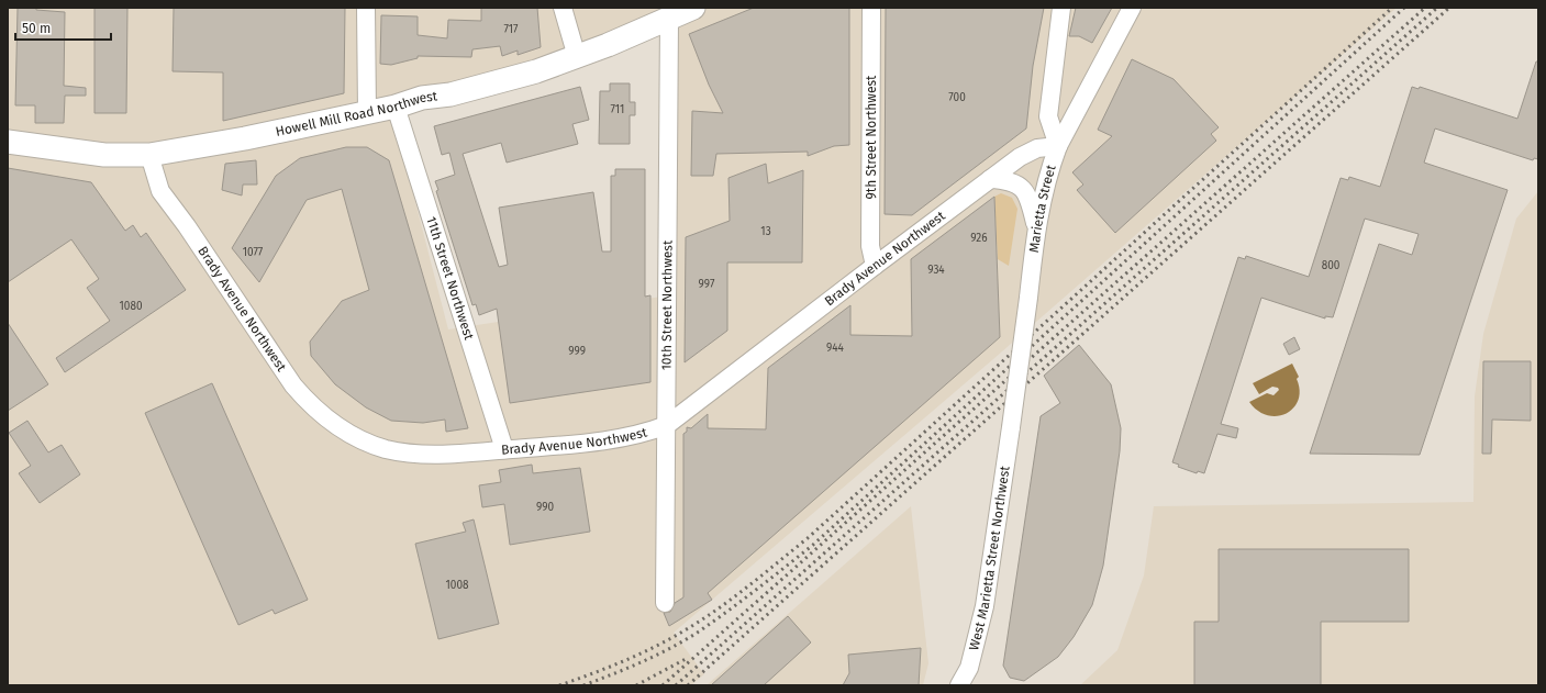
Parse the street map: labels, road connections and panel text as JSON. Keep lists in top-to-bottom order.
{
  "streets": {
    "main road": ["Howell Mill Road Northwest"],
    "street": [
      "9th Street Northwest",
      "Marietta Street",
      "Brady Avenue Northwest",
      "11th Street Northwest",
      "10th Street Northwest",
      "West Marietta Street Northwest"
    ]
  },
  "crossings": [
    ["Howell Mill Road Northwest", "Brady Avenue Northwest"],
    ["Howell Mill Road Northwest", "11th Street Northwest"],
    ["Howell Mill Road Northwest", "10th Street Northwest"],
    ["9th Street Northwest", "Brady Avenue Northwest"],
    ["Marietta Street", "Brady Avenue Northwest"],
    ["Marietta Street", "West Marietta Street Northwest"],
    ["Brady Avenue Northwest", "11th Street Northwest"],
    ["Brady Avenue Northwest", "10th Street Northwest"]
  ],
  "house_numbers": [
    "717",
    "700",
    "711",
    "13",
    "926",
    "1077",
    "800",
    "934",
    "997",
    "1080",
    "944",
    "999",
    "990",
    "1008"
  ],
  "scale_bar": "50 m"
}
